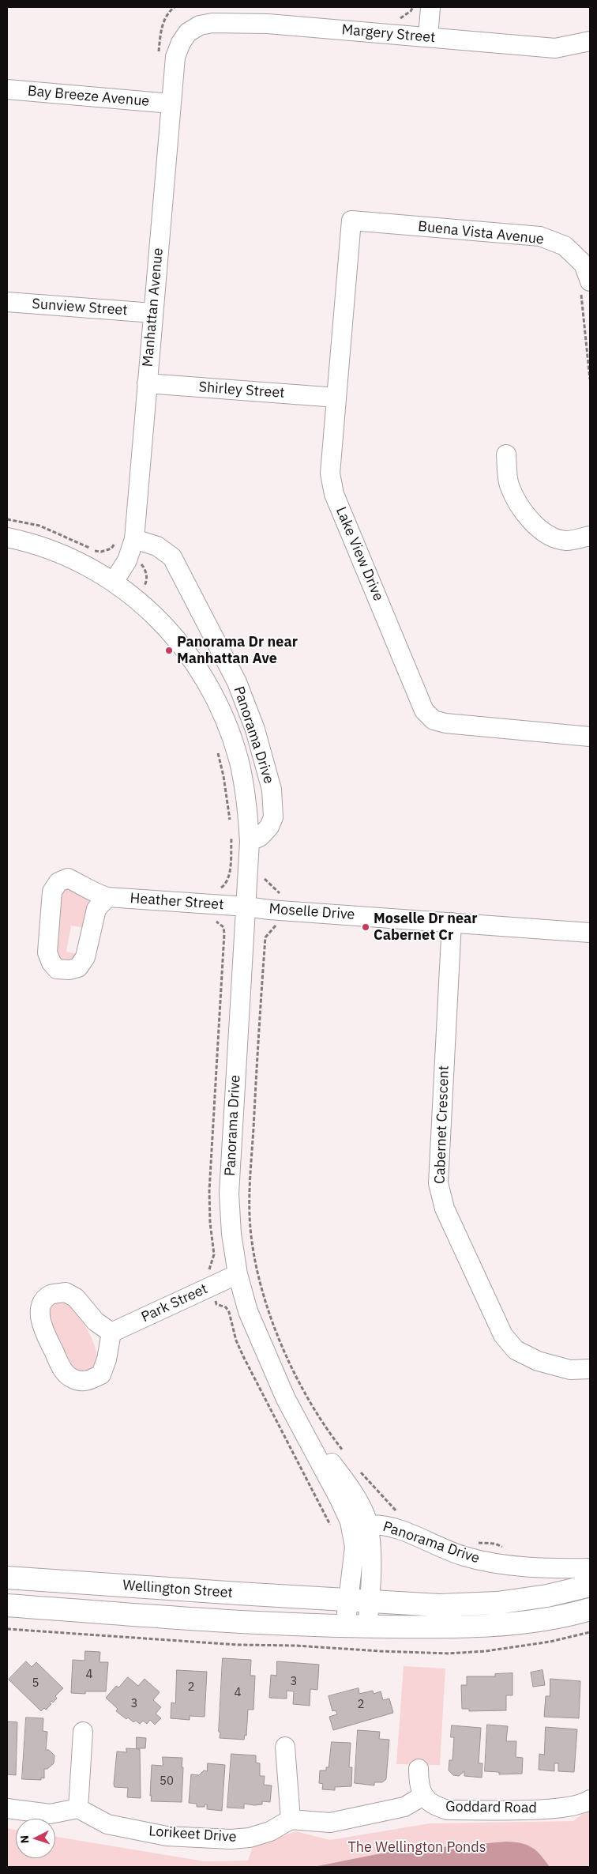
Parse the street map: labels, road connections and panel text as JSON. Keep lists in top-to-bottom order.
{
  "streets": {
    "main road": ["Panorama Drive", "Wellington Street"],
    "street": [
      "Margery Street",
      "Bay Breeze Avenue",
      "Buena Vista Avenue",
      "Sunview Street",
      "Manhattan Avenue",
      "Shirley Street",
      "Lake View Drive",
      "Heather Street",
      "Moselle Drive",
      "Cabernet Crescent",
      "Park Street",
      "Goddard Road",
      "Lorikeet Drive"
    ]
  },
  "crossings": [
    ["Margery Street", "Manhattan Avenue"],
    ["Bay Breeze Avenue", "Manhattan Avenue"],
    ["Buena Vista Avenue", "Lake View Drive"],
    ["Sunview Street", "Manhattan Avenue"],
    ["Manhattan Avenue", "Shirley Street"],
    ["Manhattan Avenue", "Panorama Drive"],
    ["Shirley Street", "Lake View Drive"],
    ["Panorama Drive", "Heather Street"],
    ["Panorama Drive", "Moselle Drive"],
    ["Panorama Drive", "Park Street"],
    ["Panorama Drive", "Wellington Street"],
    ["Heather Street", "Moselle Drive"],
    ["Moselle Drive", "Cabernet Crescent"]
  ],
  "parks": ["The Wellington Ponds"],
  "places": ["Panorama Dr near Manhattan Ave", "Moselle Dr near Cabernet Cr"],
  "house_numbers": [
    "4",
    "3",
    "5",
    "2",
    "4",
    "3",
    "2",
    "50"
  ],
  "north": "left"
}
